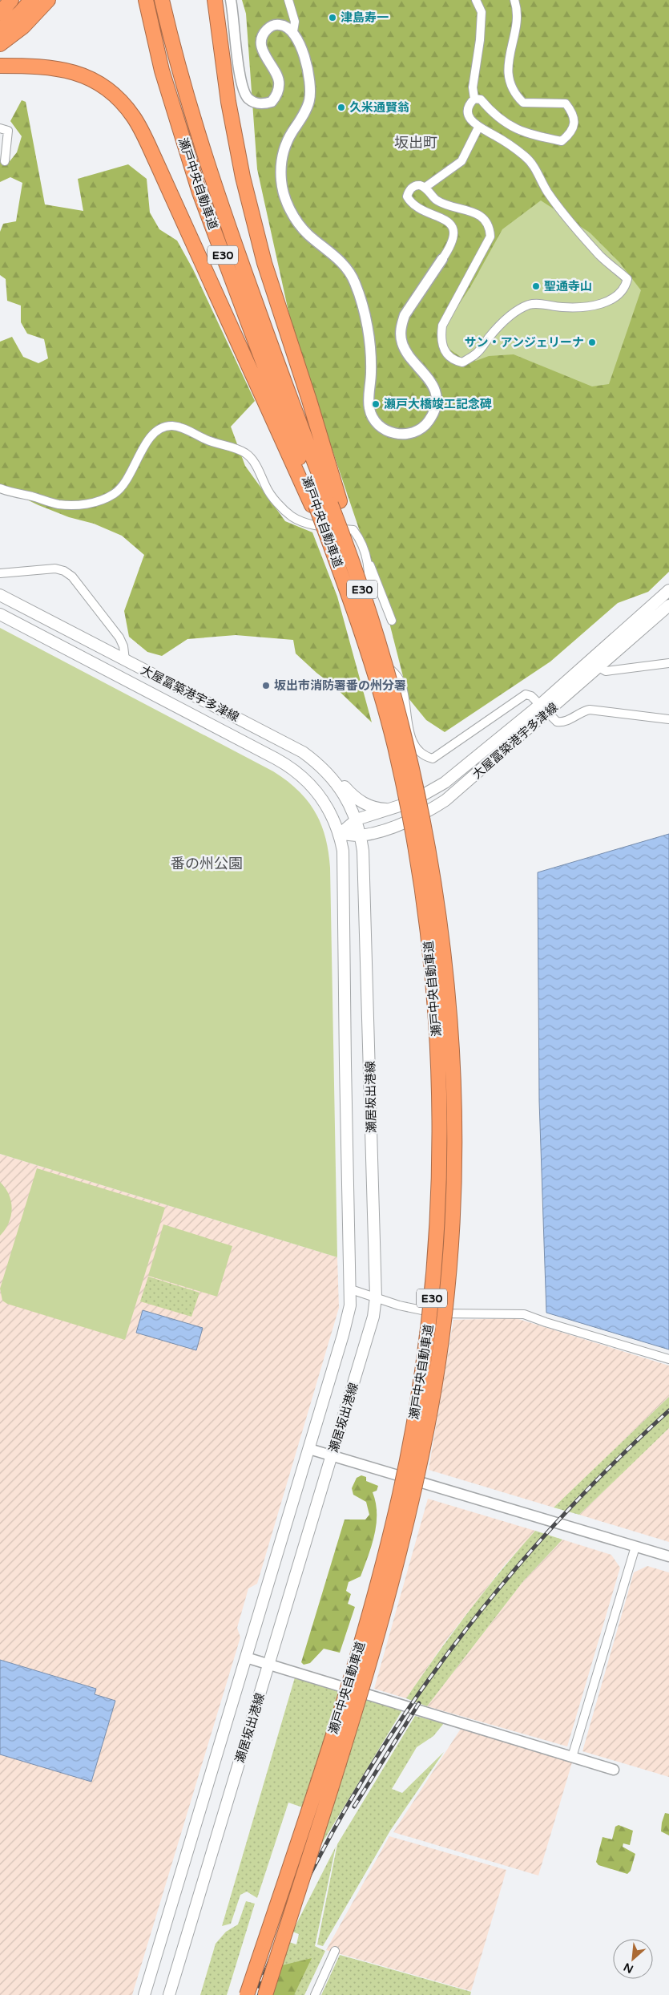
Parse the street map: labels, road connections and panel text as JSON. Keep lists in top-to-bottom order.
{
  "streets": {
    "highway": ["瀬戸中央自動車道", "E30"],
    "main road": ["大屋冨築港宇多津線", "瀬居坂出港線"]
  },
  "crossings": [
    ["大屋冨築港宇多津線", "瀬居坂出港線"]
  ],
  "districts": ["坂出町", "番の州公園"],
  "places": [
    "津島寿一",
    "久米通賢翁",
    "聖通寺山",
    "サン・アンジェリーナ",
    "瀬戸大橋竣工記念碑",
    "坂出市消防署番の州分署"
  ],
  "north": "bottom left"
}
